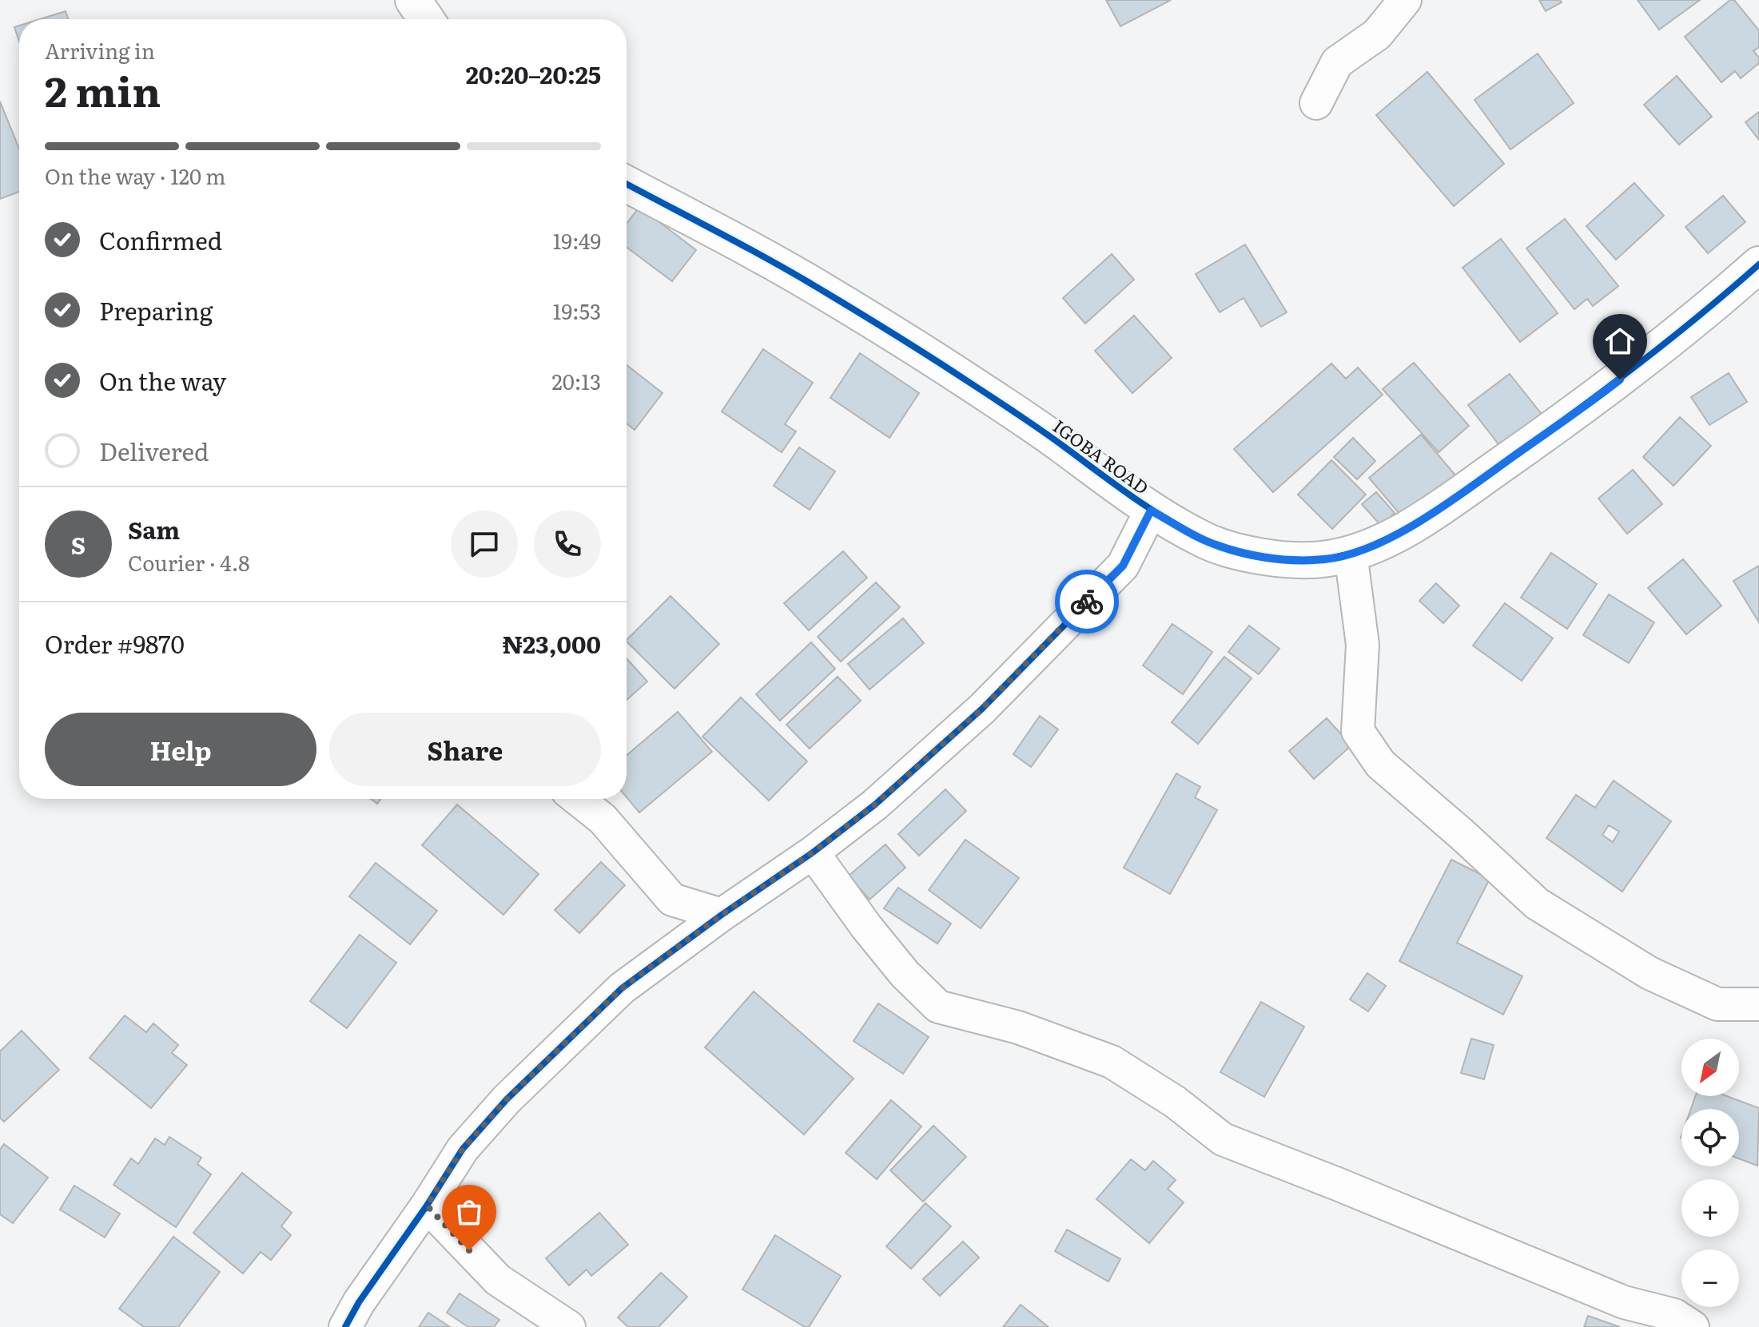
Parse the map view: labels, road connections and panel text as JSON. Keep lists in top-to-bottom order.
{
  "streets": {
    "street": ["IGOBA ROAD"]
  },
  "north": "bottom left",
  "page": {
    "heading": ["2 min", "Arriving in", "20:20–20:25"],
    "panel": [
      "Sam",
      "Courier · 4.8",
      "Order #9870",
      "₦23,000"
    ],
    "bar": "On the way · 120 m",
    "list": [
      ["Confirmed", "19:49"],
      ["Preparing", "19:53"],
      ["On the way", "20:13"],
      "Delivered"
    ],
    "round": "S",
    "buttons": ["Help", "Share"],
    "map_buttons": ["+", "−"]
  }
}
